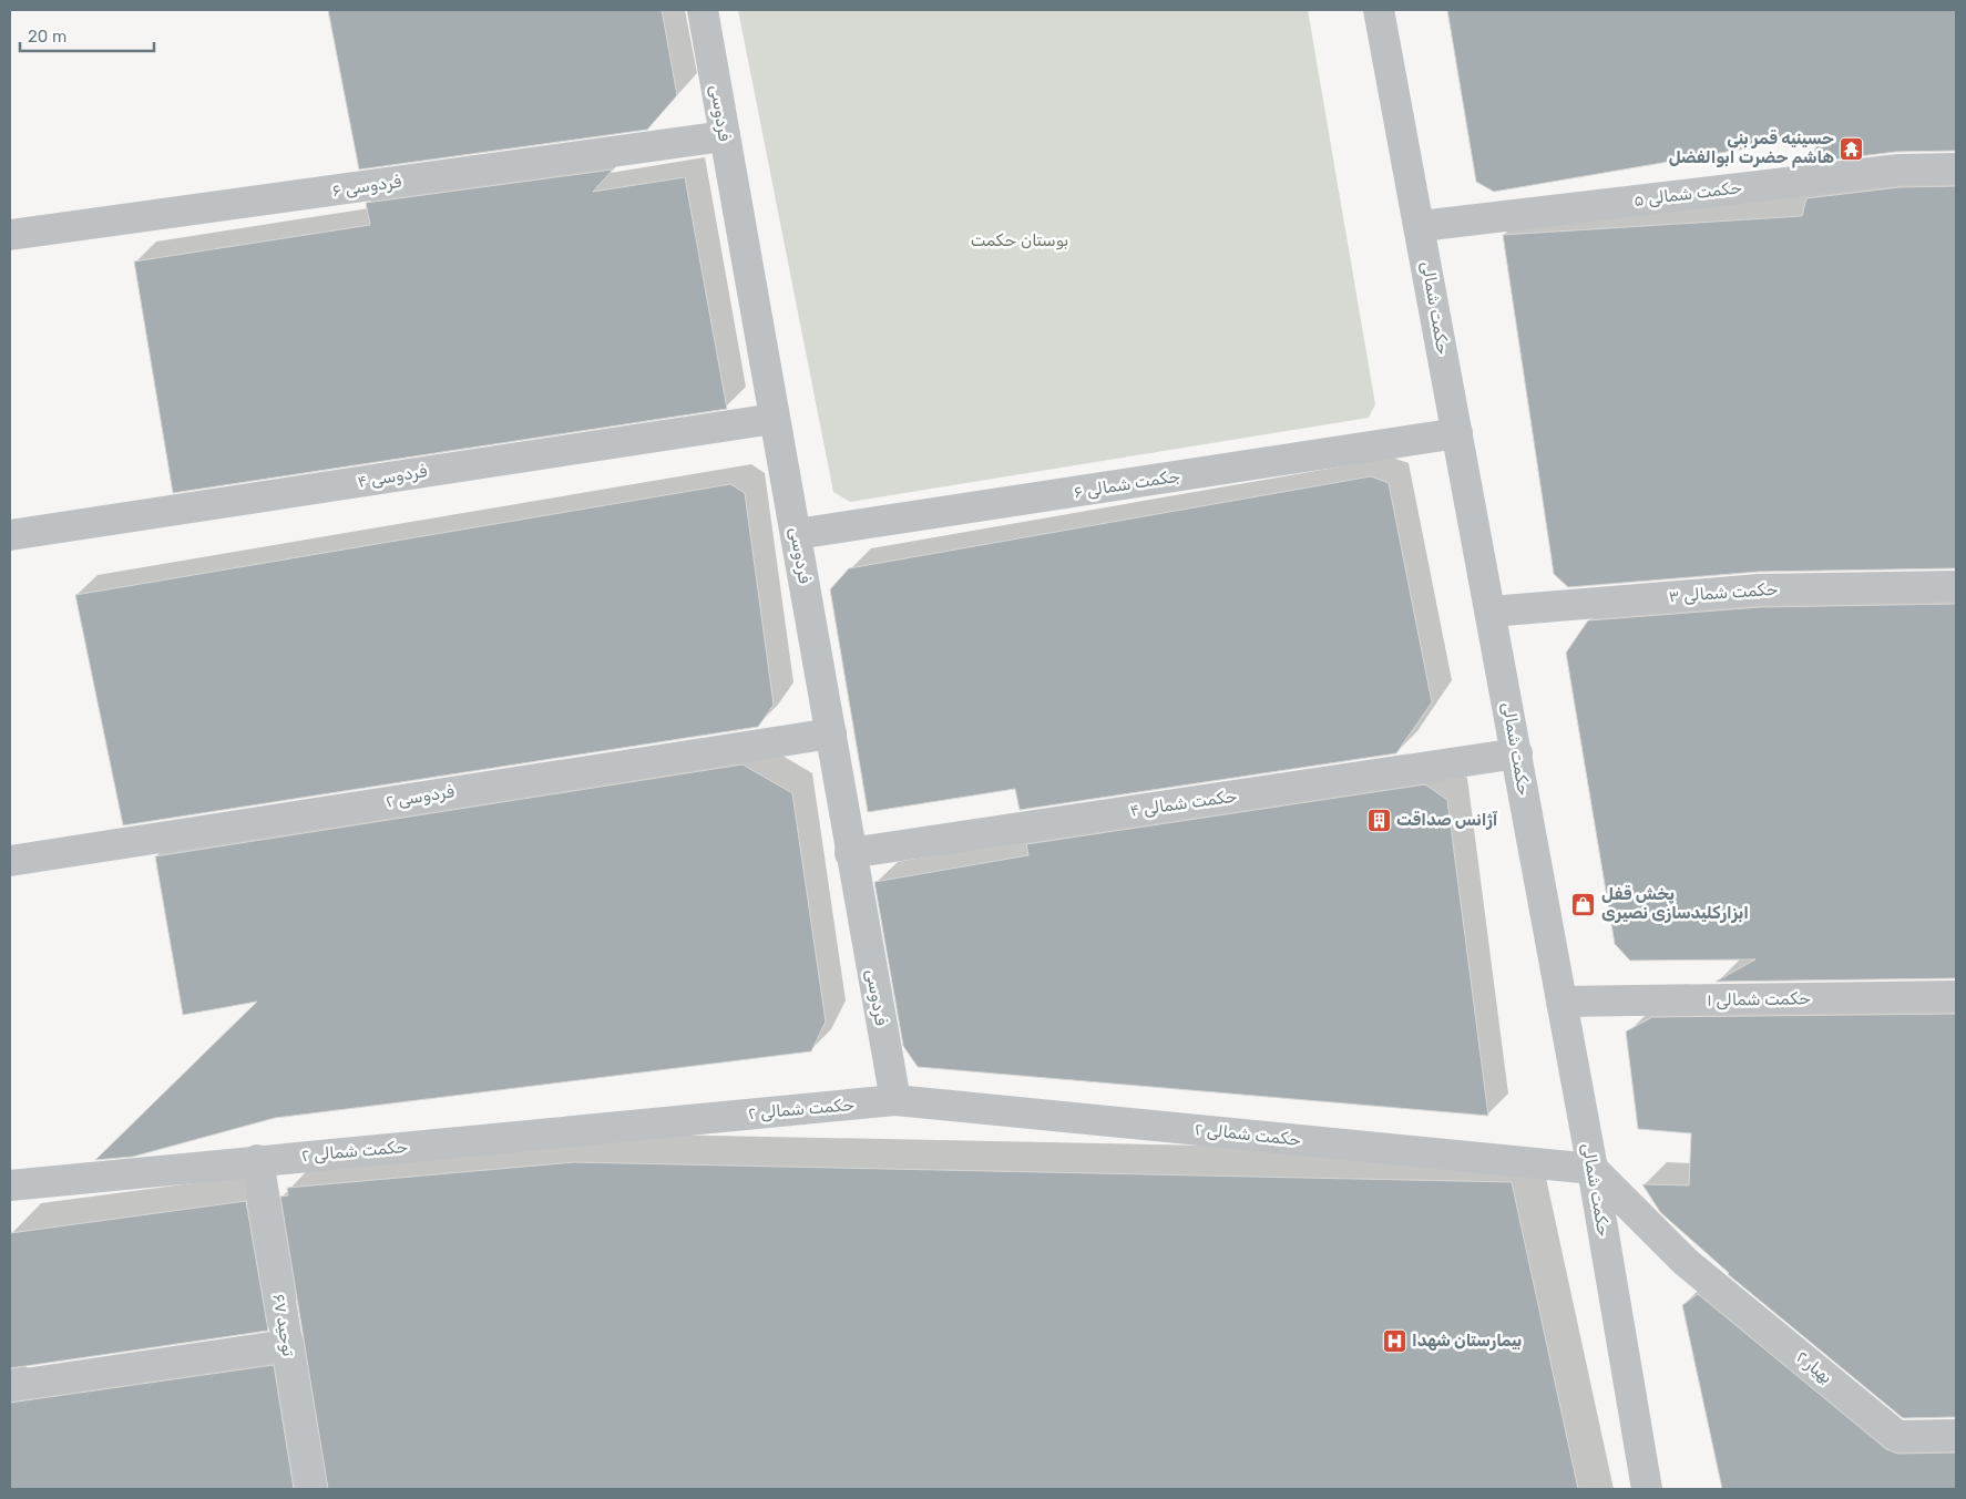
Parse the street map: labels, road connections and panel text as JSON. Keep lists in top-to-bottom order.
{
  "streets": {
    "street": [
      "فردوسی",
      "فردوسی ۶",
      "حکمت شمالی ۵",
      "حکمت شمالی",
      "فردوسی ۴",
      "جکمت شمالی ۶",
      "حکمت شمالی ۳",
      "فردوسی ۲",
      "حکمت شمالی ۴",
      "حکمت شمالی ۱",
      "حکمت شمالی ۲",
      "توحید ۶۷",
      "بهیار ۲"
    ]
  },
  "crossings": [
    ["فردوسی", "فردوسی ۶"],
    ["فردوسی", "فردوسی ۴"],
    ["فردوسی", "جکمت شمالی ۶"],
    ["فردوسی", "فردوسی ۲"],
    ["فردوسی", "حکمت شمالی ۴"],
    ["فردوسی", "حکمت شمالی ۲"],
    ["حکمت شمالی ۵", "حکمت شمالی"],
    ["حکمت شمالی", "جکمت شمالی ۶"],
    ["حکمت شمالی", "حکمت شمالی ۳"],
    ["حکمت شمالی", "حکمت شمالی ۴"],
    ["حکمت شمالی", "حکمت شمالی ۱"],
    ["حکمت شمالی", "حکمت شمالی ۲"],
    ["حکمت شمالی", "بهیار ۲"],
    ["حکمت شمالی ۲", "توحید ۶۷"],
    ["حکمت شمالی ۲", "بهیار ۲"]
  ],
  "parks": ["بوستان حکمت"],
  "places": {
    "temple": ["حسینیه قمر بنی هاشم حضرت ابوالفضل"],
    "building": ["آژانس صداقت"],
    "shop": ["پخش قفل ابزارکلیدسازی نصیری"],
    "hospital": ["بیمارستان شهدا"]
  },
  "scale_bar": "20 m"
}
